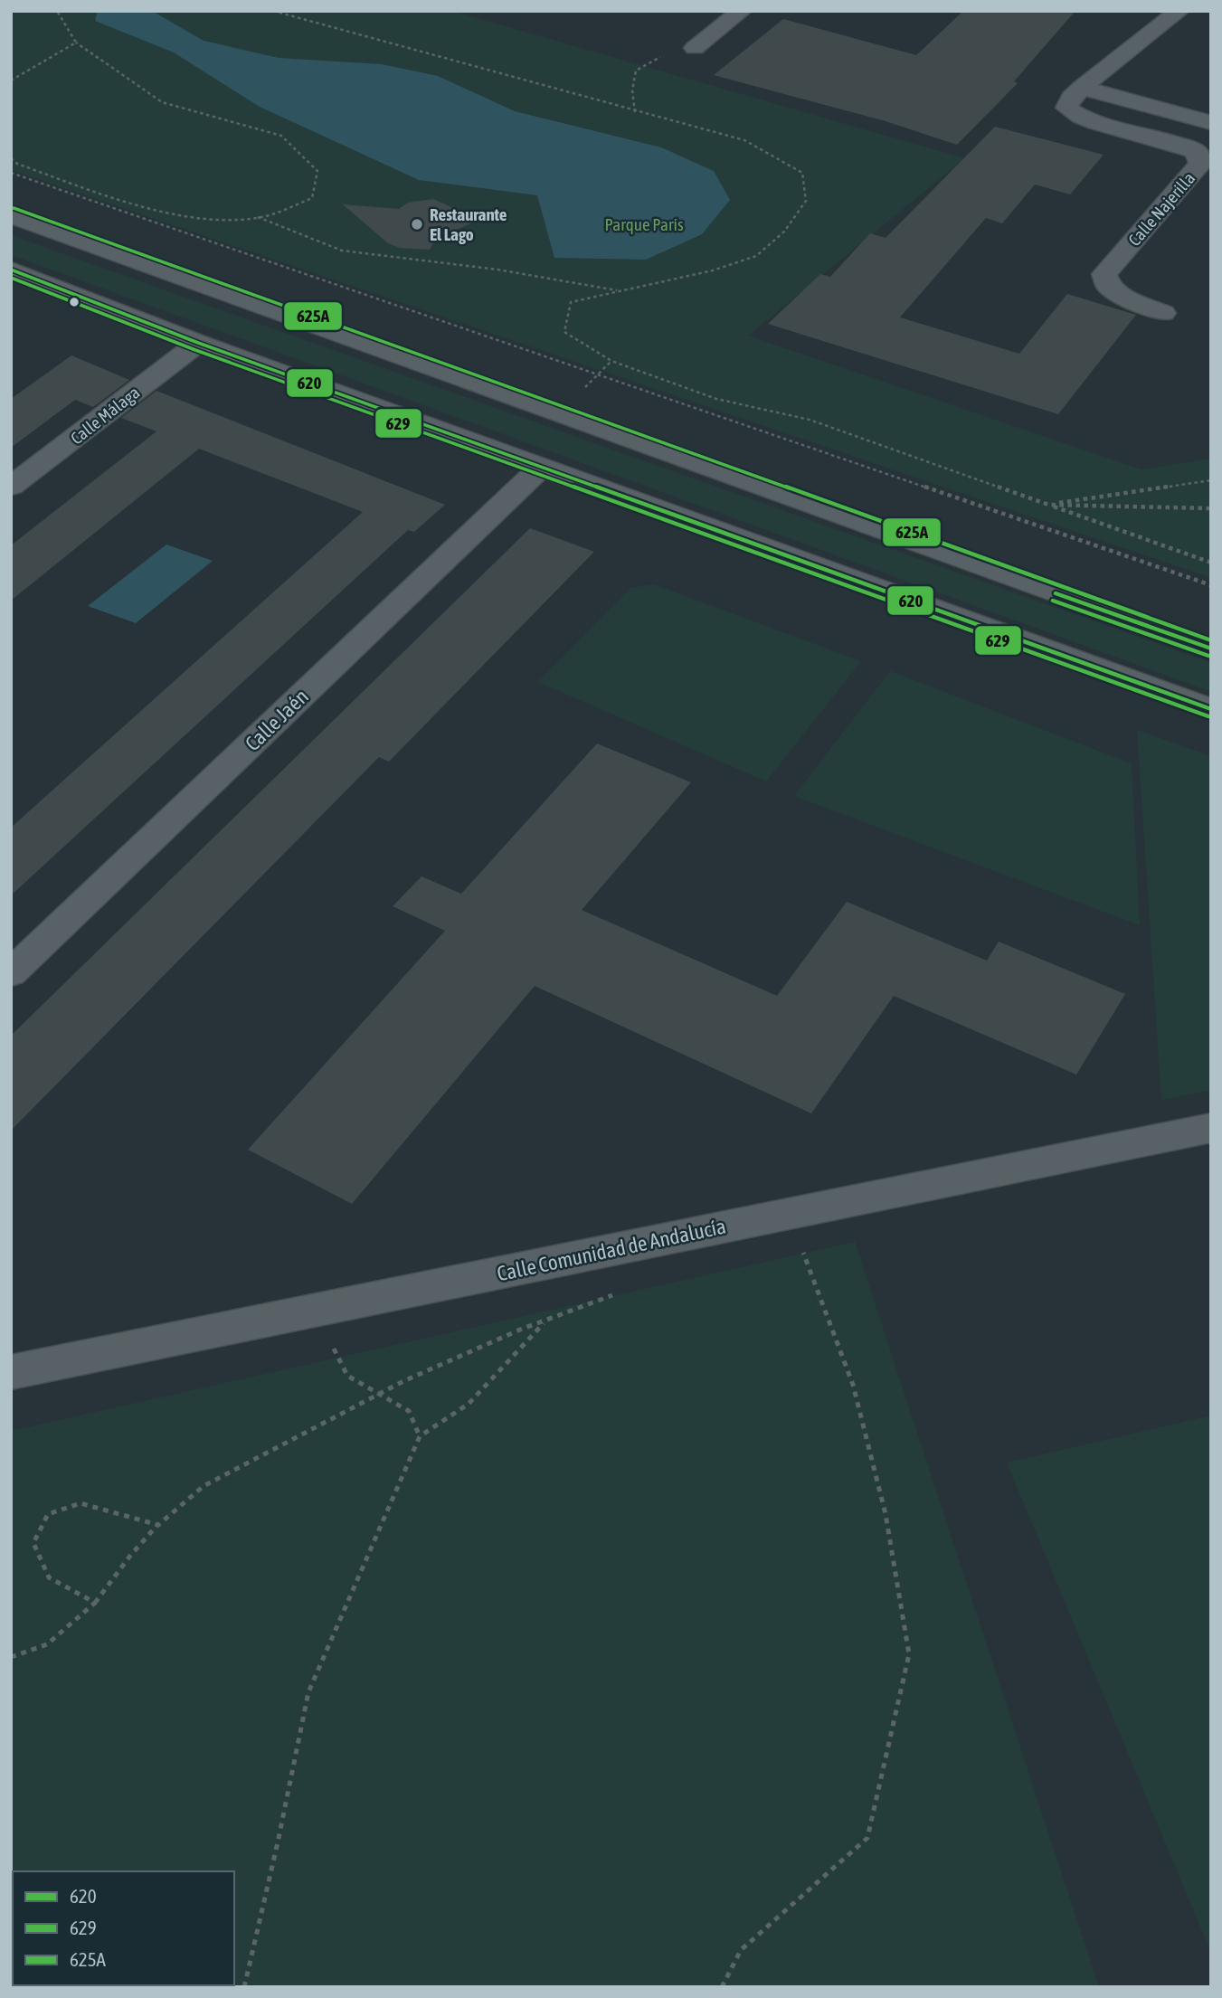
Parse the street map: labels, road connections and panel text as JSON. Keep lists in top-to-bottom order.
{
  "streets": {
    "street": [
      "Calle Najerilla",
      "Calle Málaga",
      "Calle Jaén",
      "Calle Comunidad de Andalucía"
    ]
  },
  "parks": ["Parque París"],
  "places": ["Restaurante El Lago"],
  "lines": ["transit line 625A", "transit line 620", "transit line 629"],
  "legend": ["620", "629", "625A"]
}
